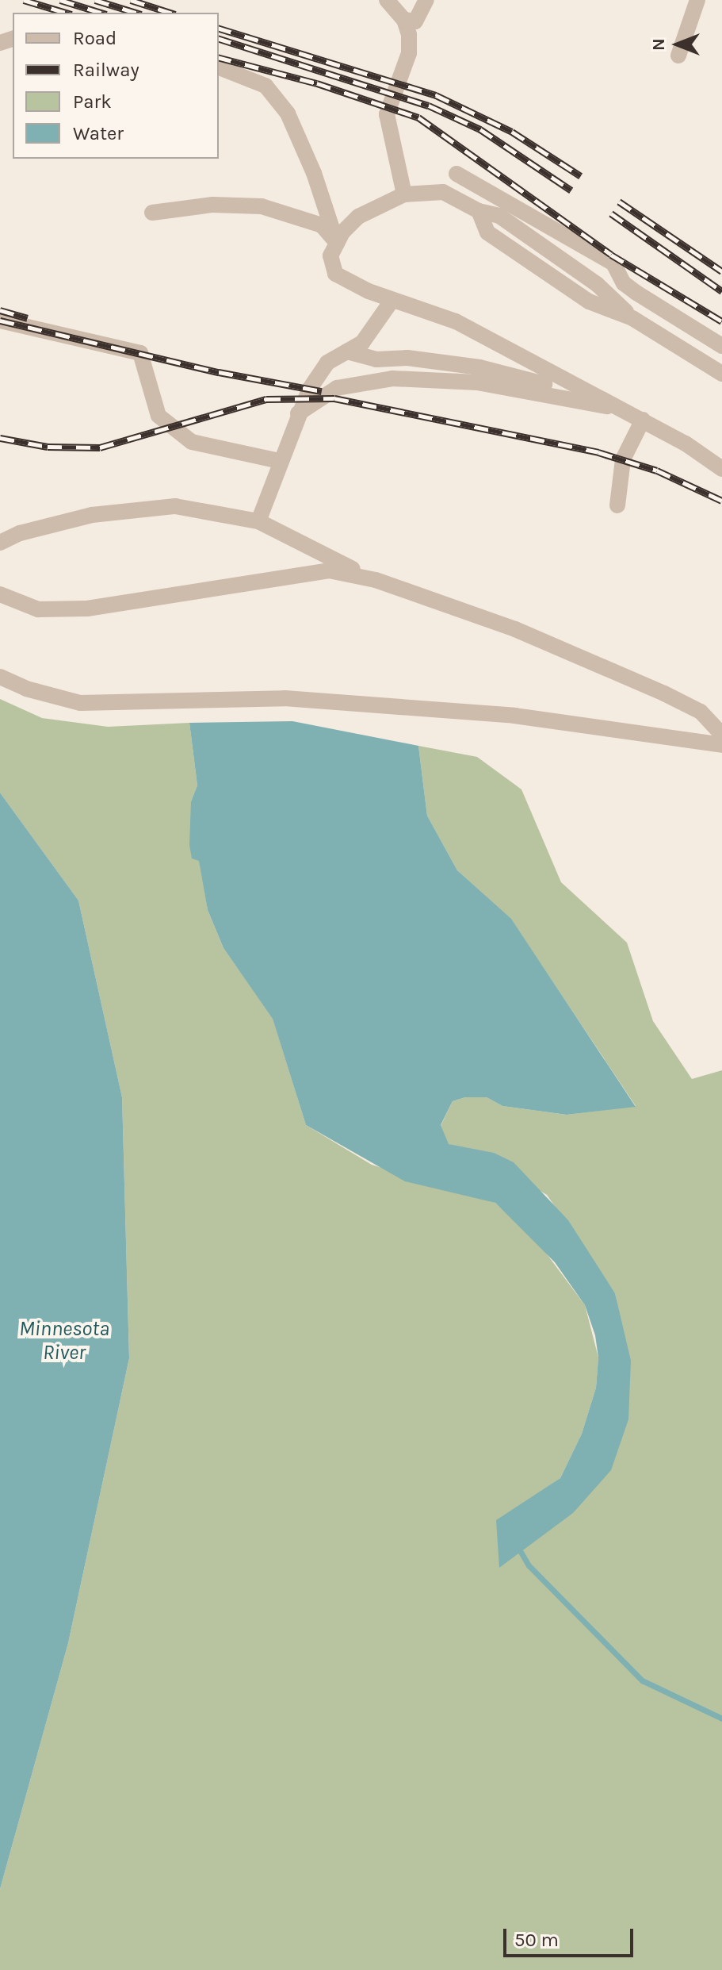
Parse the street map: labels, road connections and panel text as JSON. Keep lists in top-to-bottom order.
{
  "water": ["Minnesota River"],
  "legend": [
    "Road",
    "Railway",
    "Park",
    "Water"
  ],
  "scale_bar": "50 m",
  "north": "left"
}
